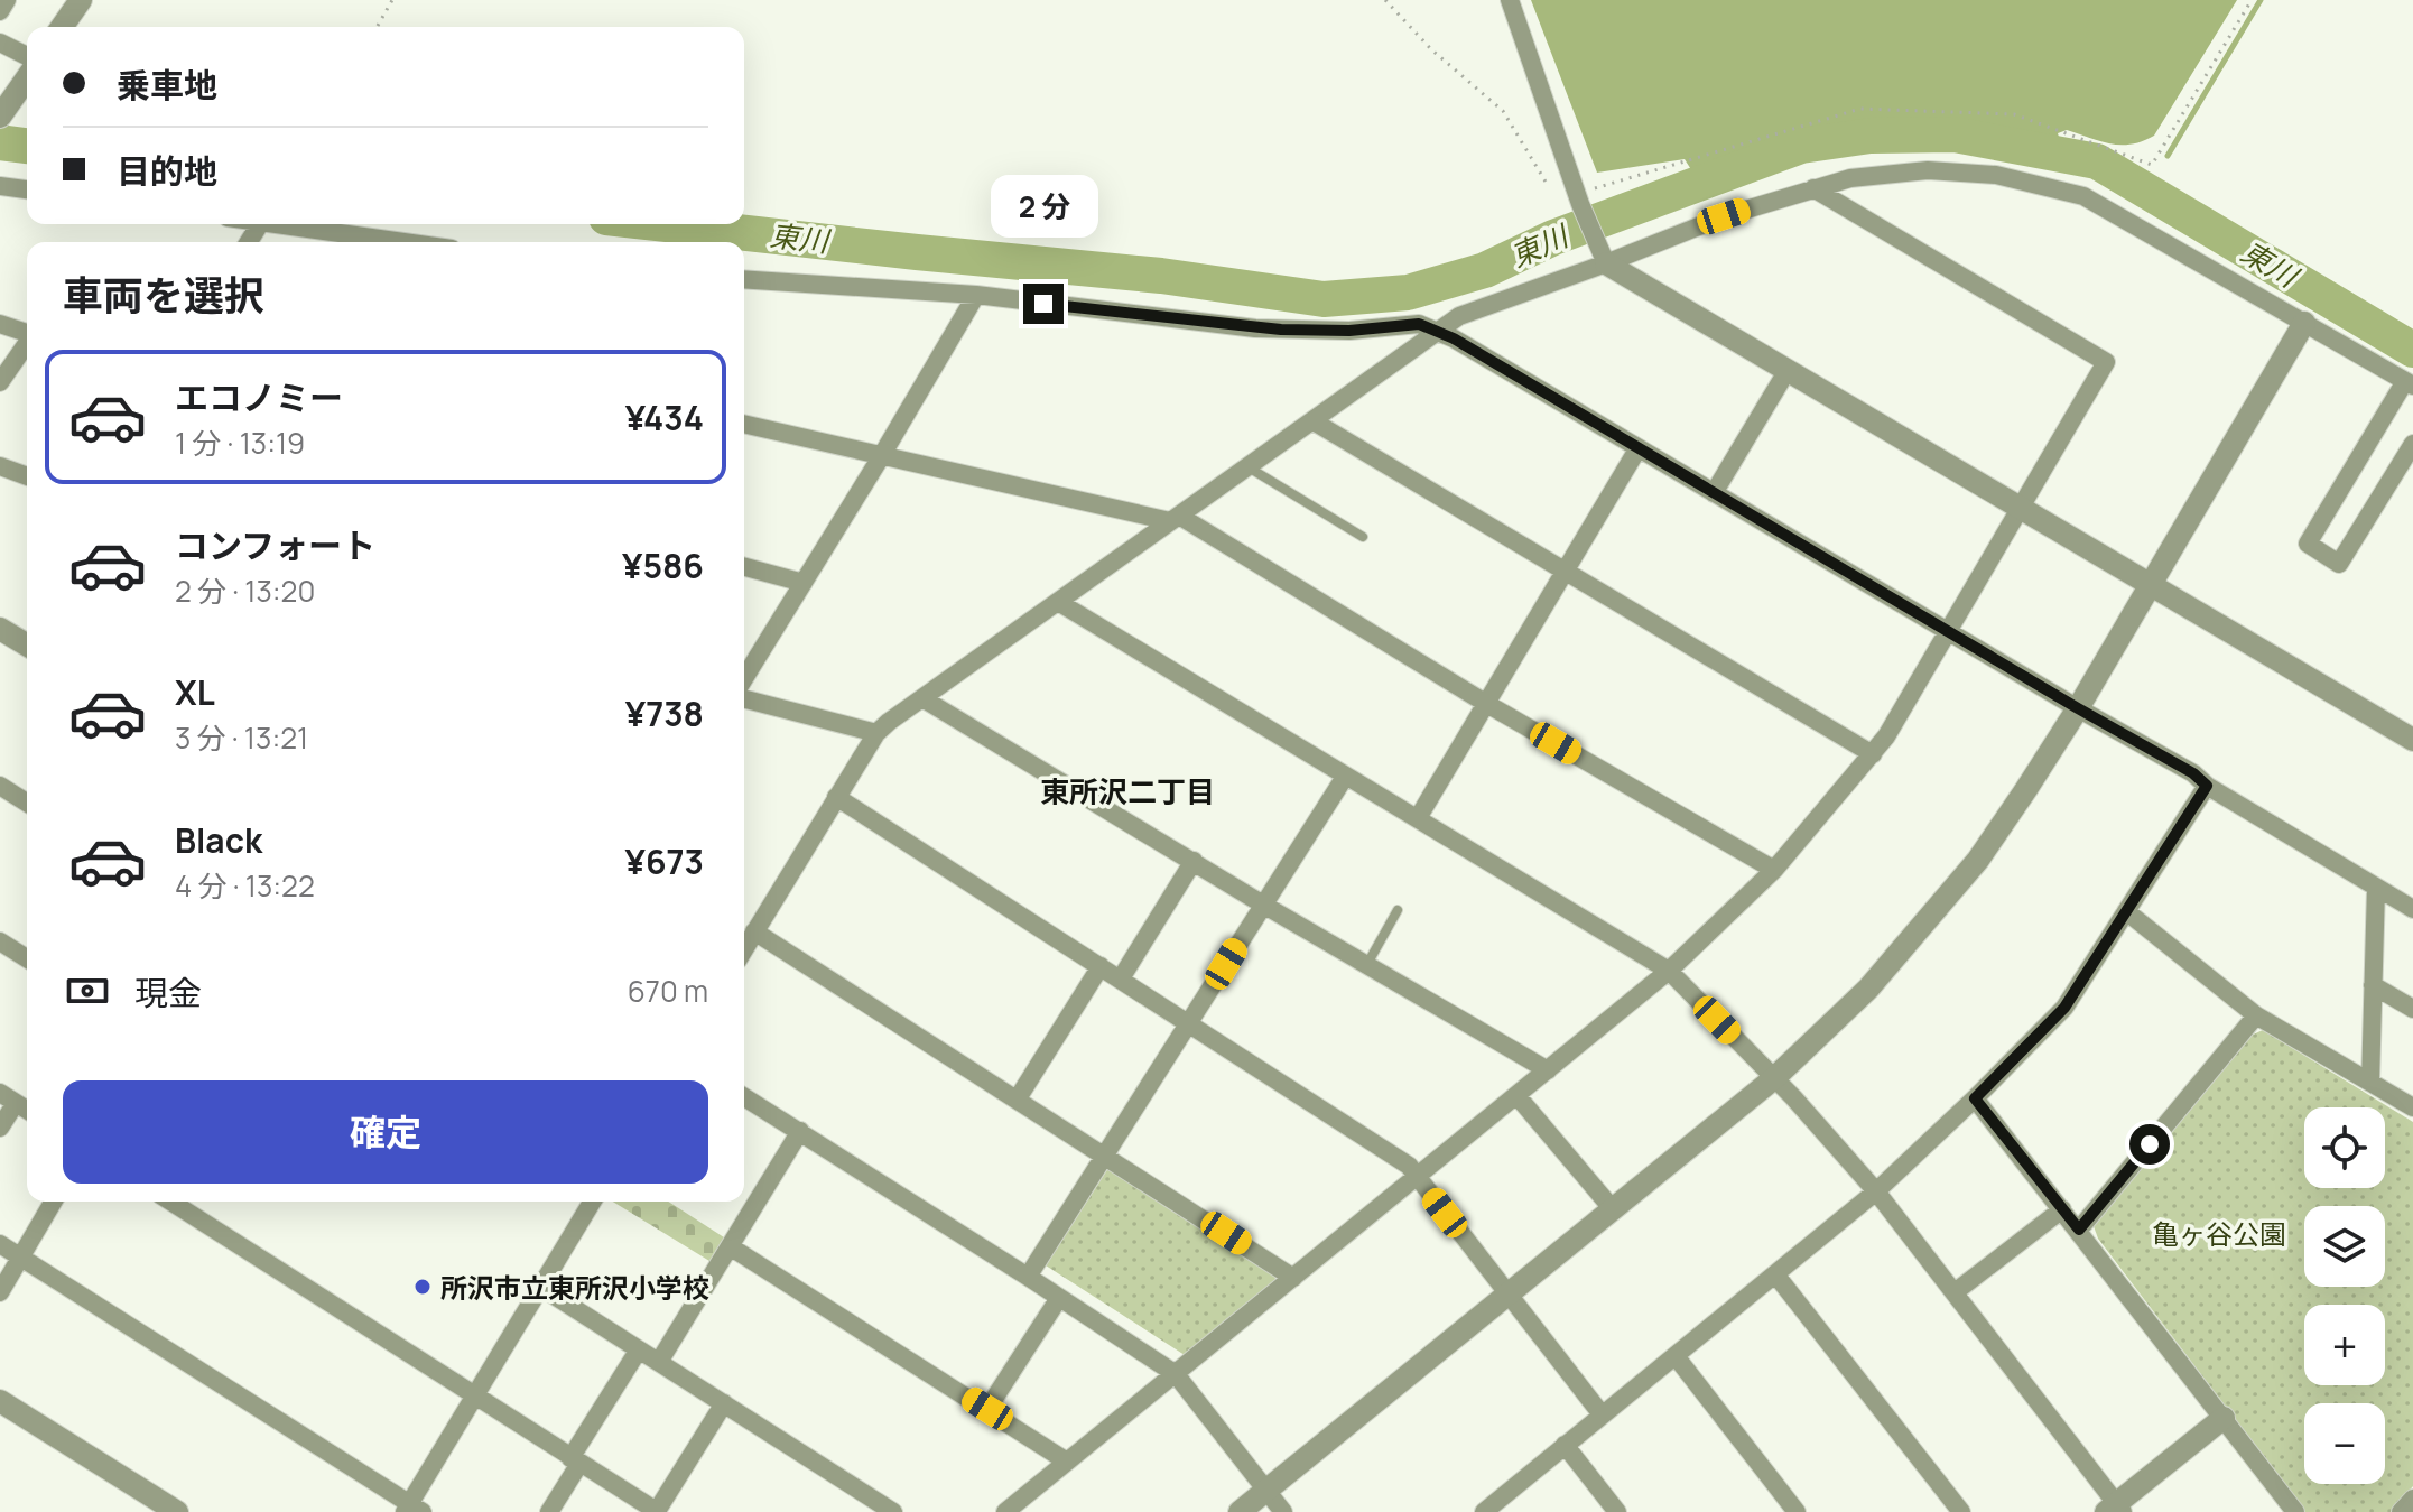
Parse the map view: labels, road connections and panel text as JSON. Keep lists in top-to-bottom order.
{
  "districts": ["東所沢二丁目"],
  "water": ["東川"],
  "parks": ["亀ヶ谷公園"],
  "places": ["所沢市立東所沢小学校"],
  "page": {
    "banner": ["乗車地", "目的地"],
    "bubble": "2 分",
    "heading": "車両を選択",
    "list": [
      {
        "name": "エコノミー",
        "note": "1 分 · 13:19",
        "value": "¥434"
      },
      {
        "name": "コンフォート",
        "note": "2 分 · 13:20",
        "value": "¥586"
      },
      {
        "name": "XL",
        "note": "3 分 · 13:21",
        "value": "¥738"
      },
      {
        "name": "Black",
        "note": "4 分 · 13:22",
        "value": "¥673"
      }
    ],
    "pay": ["現金", "670 m"],
    "buttons": "確定",
    "map_buttons": ["+", "−"]
  }
}
